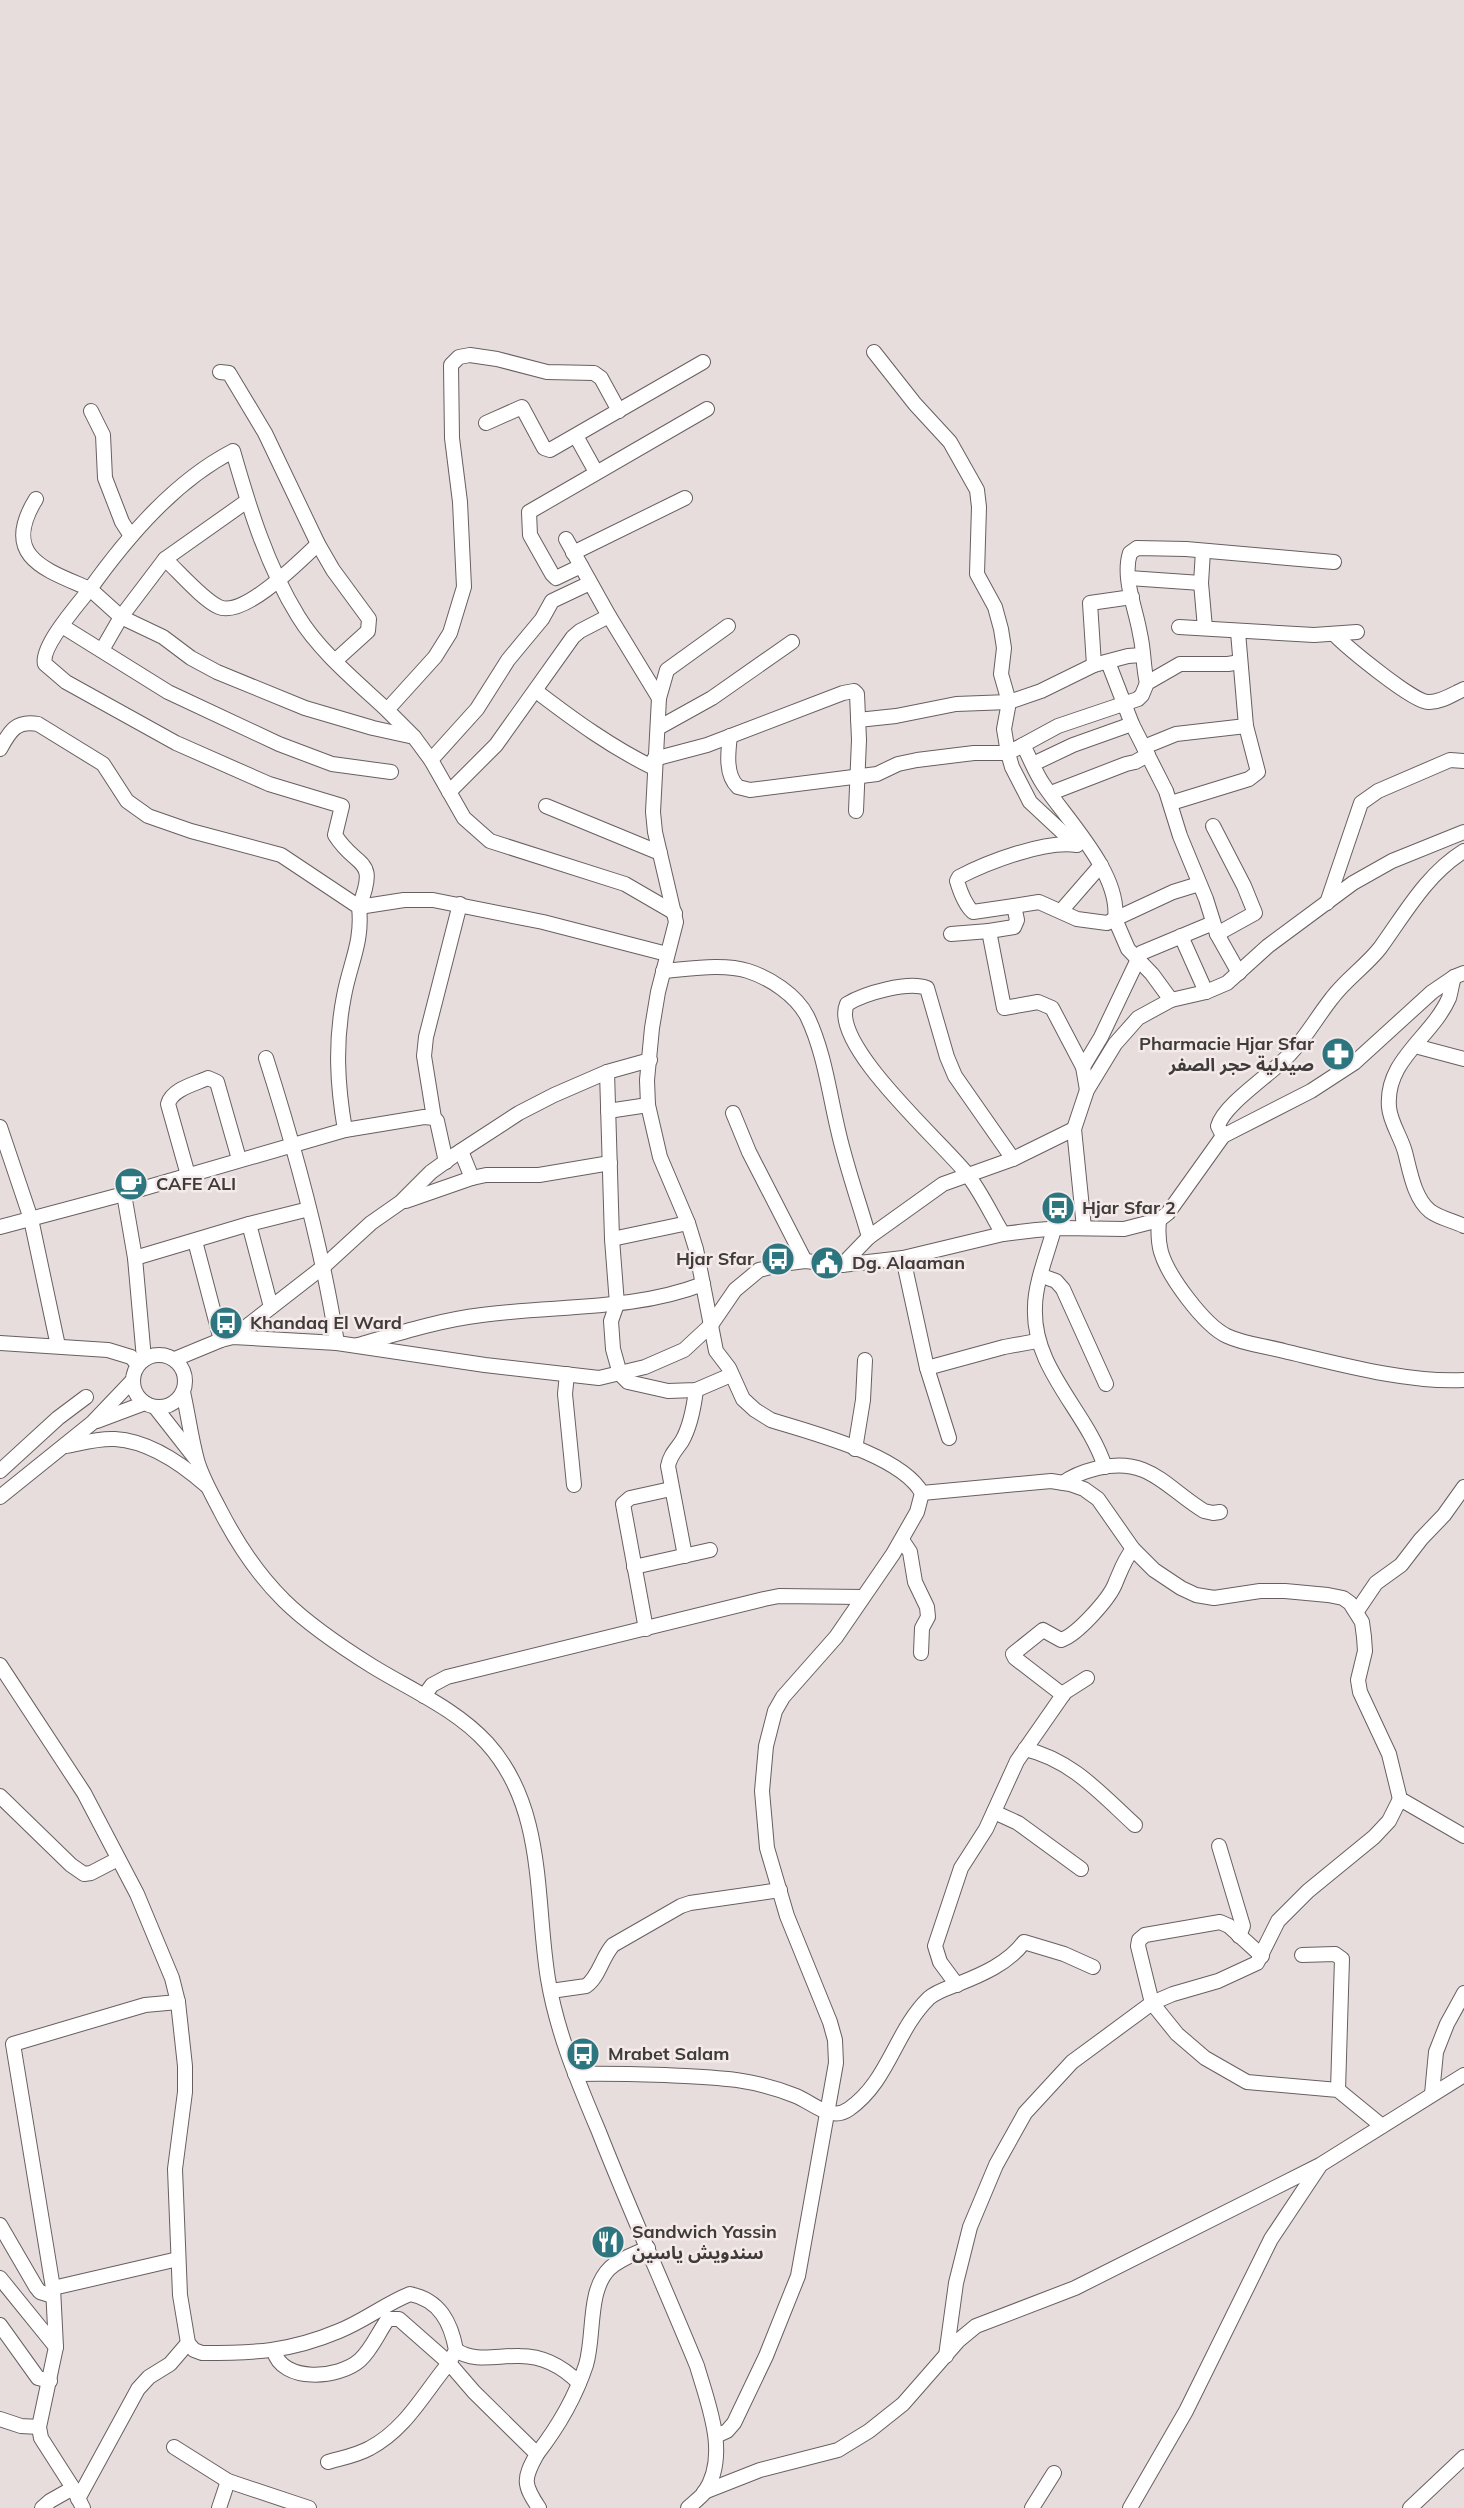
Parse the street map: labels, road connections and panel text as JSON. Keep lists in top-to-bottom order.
{
  "places": {
    "pharmacy": ["Pharmacie Hjar Sfar صيدلية حجر الصفر"],
    "cafe": ["CAFE ALI"],
    "bus stop": [
      "Hjar Sfar 2",
      "Hjar Sfar",
      "Khandaq El Ward",
      "Mrabet Salam"
    ],
    "public building": ["Dg. Alaaman"],
    "restaurant": ["Sandwich Yassin سندويش ياسين"]
  }
}
